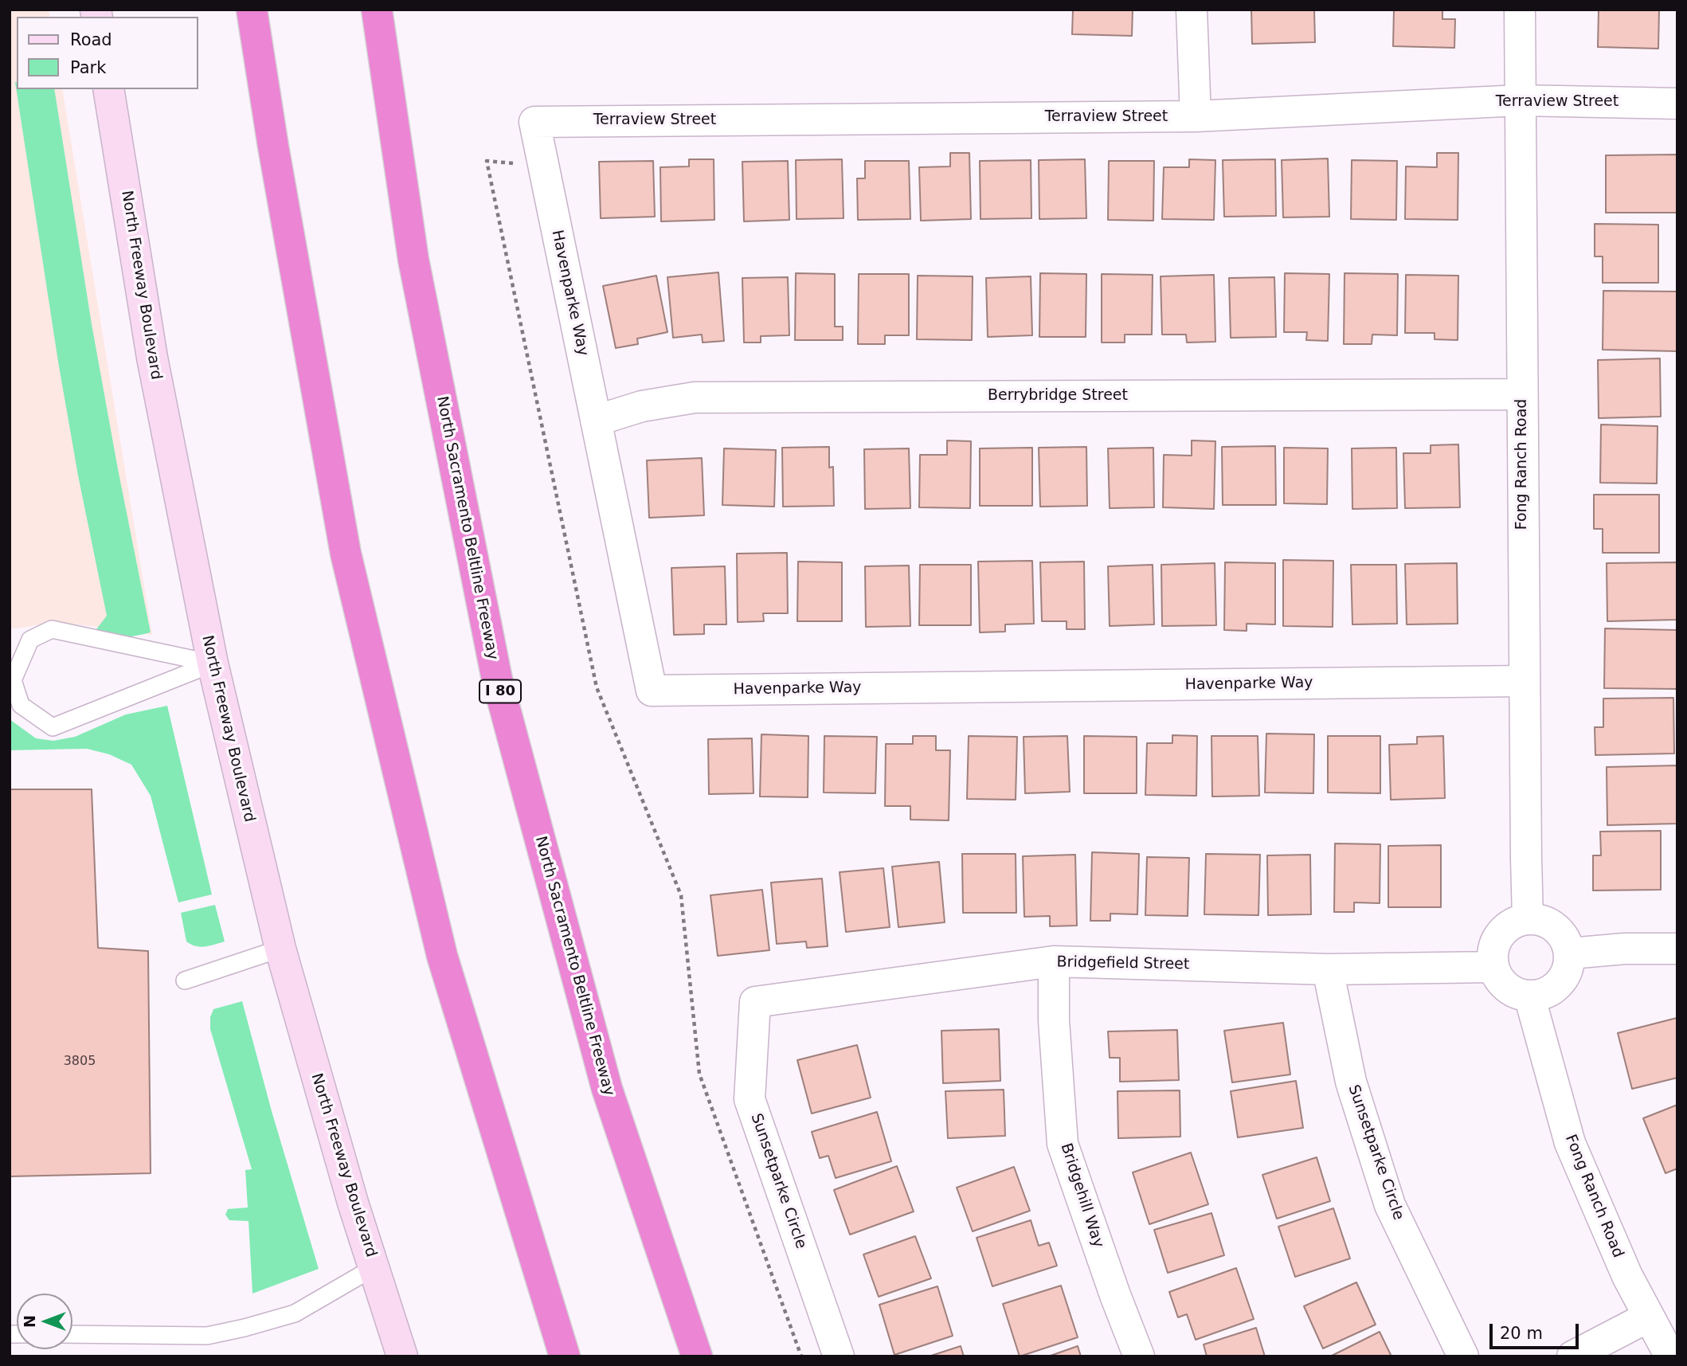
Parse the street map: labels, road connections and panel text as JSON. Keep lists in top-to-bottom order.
{
  "streets": {
    "highway": ["North Sacramento Beltline Freeway", "I 80"],
    "street": [
      "Terraview Street",
      "North Freeway Boulevard",
      "Havenparke Way",
      "Berrybridge Street",
      "Fong Ranch Road",
      "Bridgefield Street",
      "Sunsetparke Circle",
      "Bridgehill Way"
    ]
  },
  "crossings": [
    ["Terraview Street", "Havenparke Way"],
    ["Terraview Street", "Fong Ranch Road"],
    ["Havenparke Way", "Berrybridge Street"],
    ["Havenparke Way", "Fong Ranch Road"],
    ["Berrybridge Street", "Fong Ranch Road"],
    ["Fong Ranch Road", "Bridgefield Street"],
    ["Bridgefield Street", "Sunsetparke Circle"],
    ["Bridgefield Street", "Bridgehill Way"]
  ],
  "house_numbers": ["3805"],
  "legend": ["Road", "Park"],
  "scale_bar": "20 m",
  "north": "left"
}
